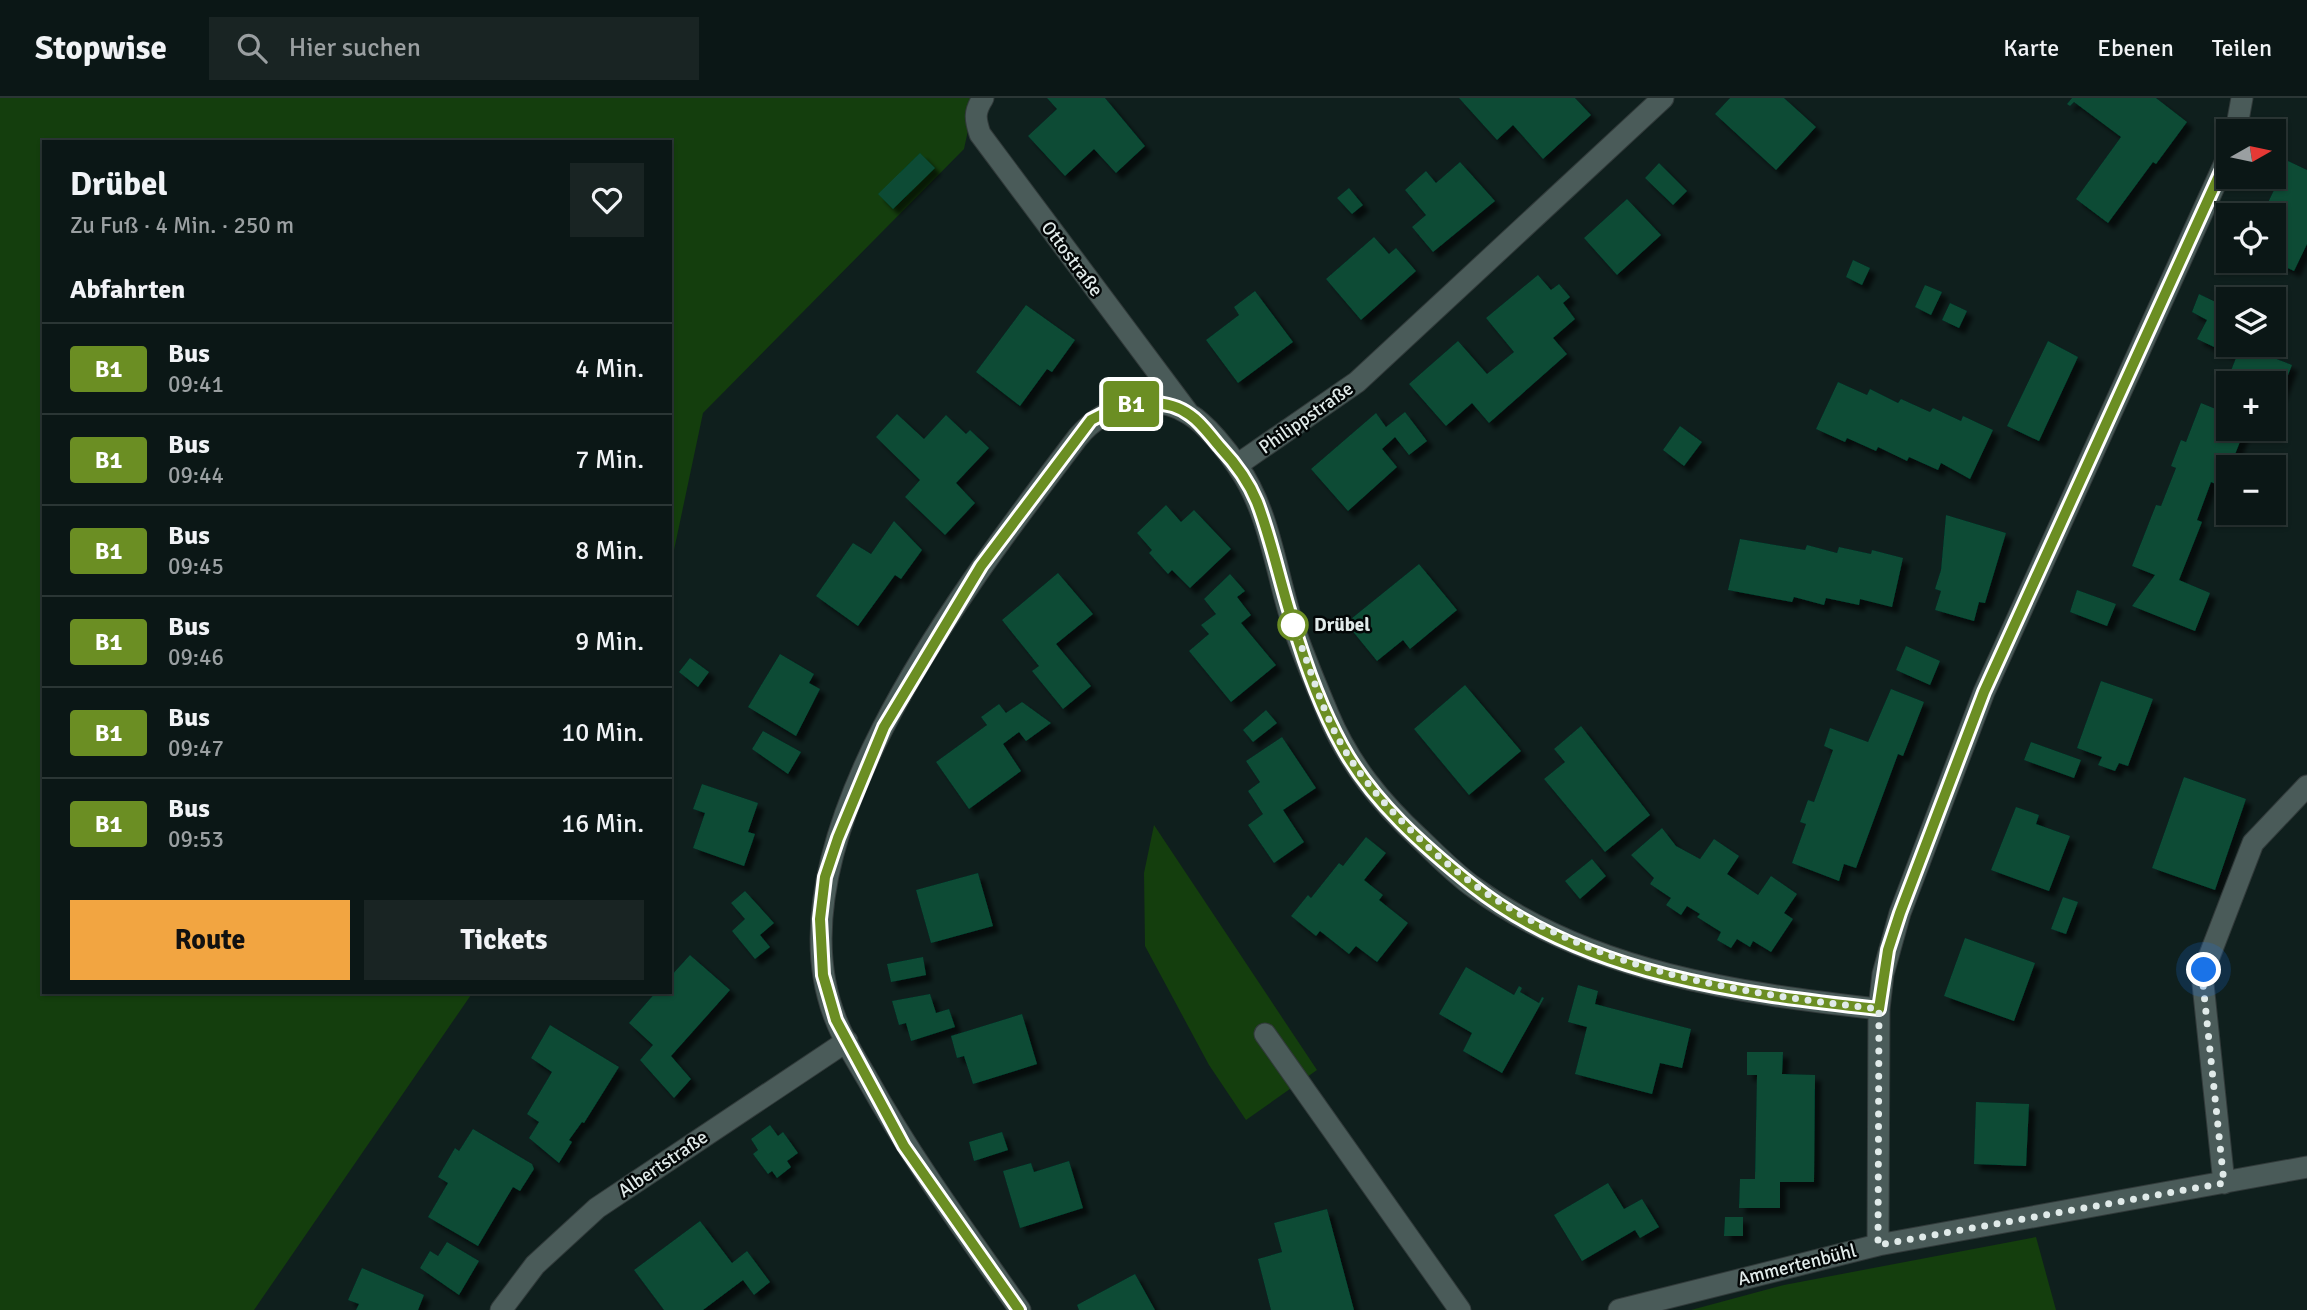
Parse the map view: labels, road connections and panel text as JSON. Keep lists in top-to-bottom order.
{
  "streets": {
    "street": [
      "Ottostraße",
      "Philippstraße",
      "Albertstraße",
      "Ammertenbühl"
    ]
  },
  "crossings": [
    ["Ottostraße", "Philippstraße"]
  ],
  "places": ["Drübel"],
  "lines": ["bus line B1"],
  "north": "right",
  "page": {
    "header": "Stopwise",
    "search": "Hier suchen",
    "nav": ["Karte", "Ebenen", "Teilen"],
    "on_map": "B1",
    "map_buttons": ["+", "−"],
    "heading": [
      ["Drübel", "Zu Fuß · 4 Min. · 250 m"],
      "Abfahrten"
    ],
    "list": [
      {
        "mark": "B1",
        "name": "Bus",
        "note": "09:41",
        "value": "4 Min."
      },
      {
        "mark": "B1",
        "name": "Bus",
        "note": "09:44",
        "value": "7 Min."
      },
      {
        "mark": "B1",
        "name": "Bus",
        "note": "09:45",
        "value": "8 Min."
      },
      {
        "mark": "B1",
        "name": "Bus",
        "note": "09:46",
        "value": "9 Min."
      },
      {
        "mark": "B1",
        "name": "Bus",
        "note": "09:47",
        "value": "10 Min."
      },
      {
        "mark": "B1",
        "name": "Bus",
        "note": "09:53",
        "value": "16 Min."
      }
    ],
    "buttons": ["Route", "Tickets"]
  }
}
